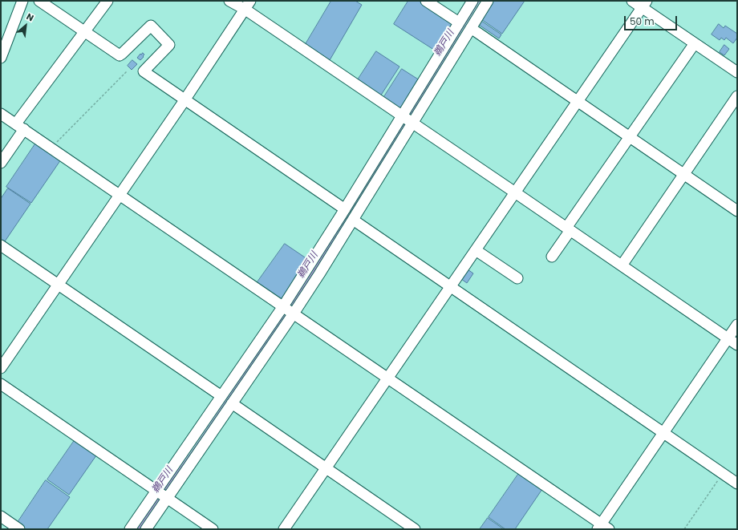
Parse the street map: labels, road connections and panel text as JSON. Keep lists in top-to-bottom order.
{
  "water": ["鵜戸川"],
  "scale_bar": "50 m",
  "north": "top right"
}
